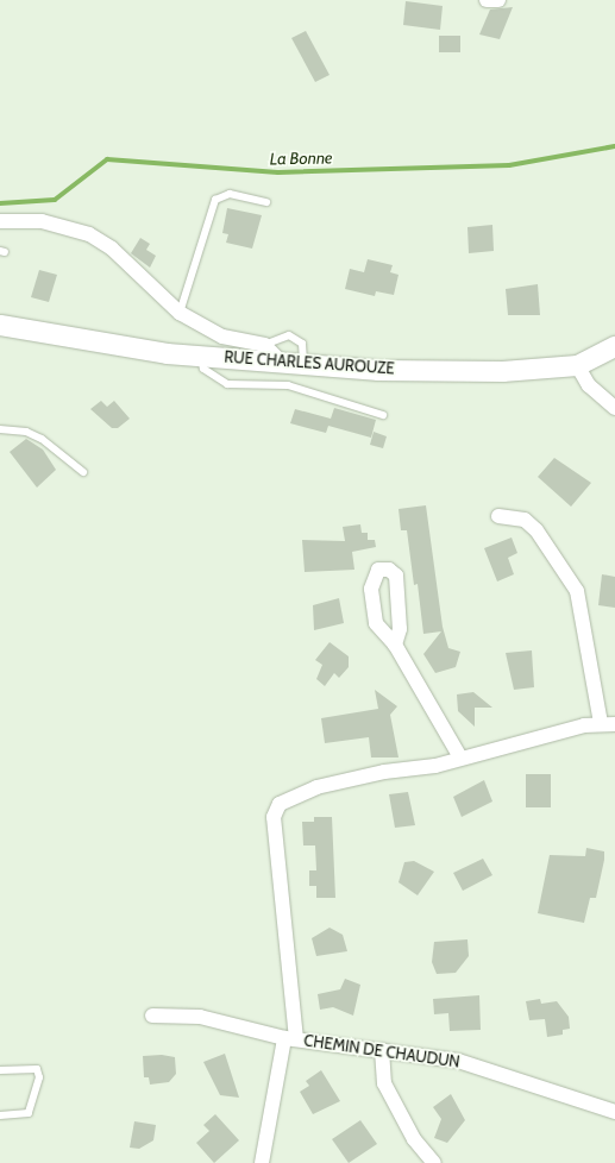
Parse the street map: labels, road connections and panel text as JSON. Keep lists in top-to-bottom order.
{
  "streets": {
    "street": ["RUE CHARLES AUROUZE", "CHEMIN DE CHAUDUN"]
  },
  "water": ["La Bonne"]
}
